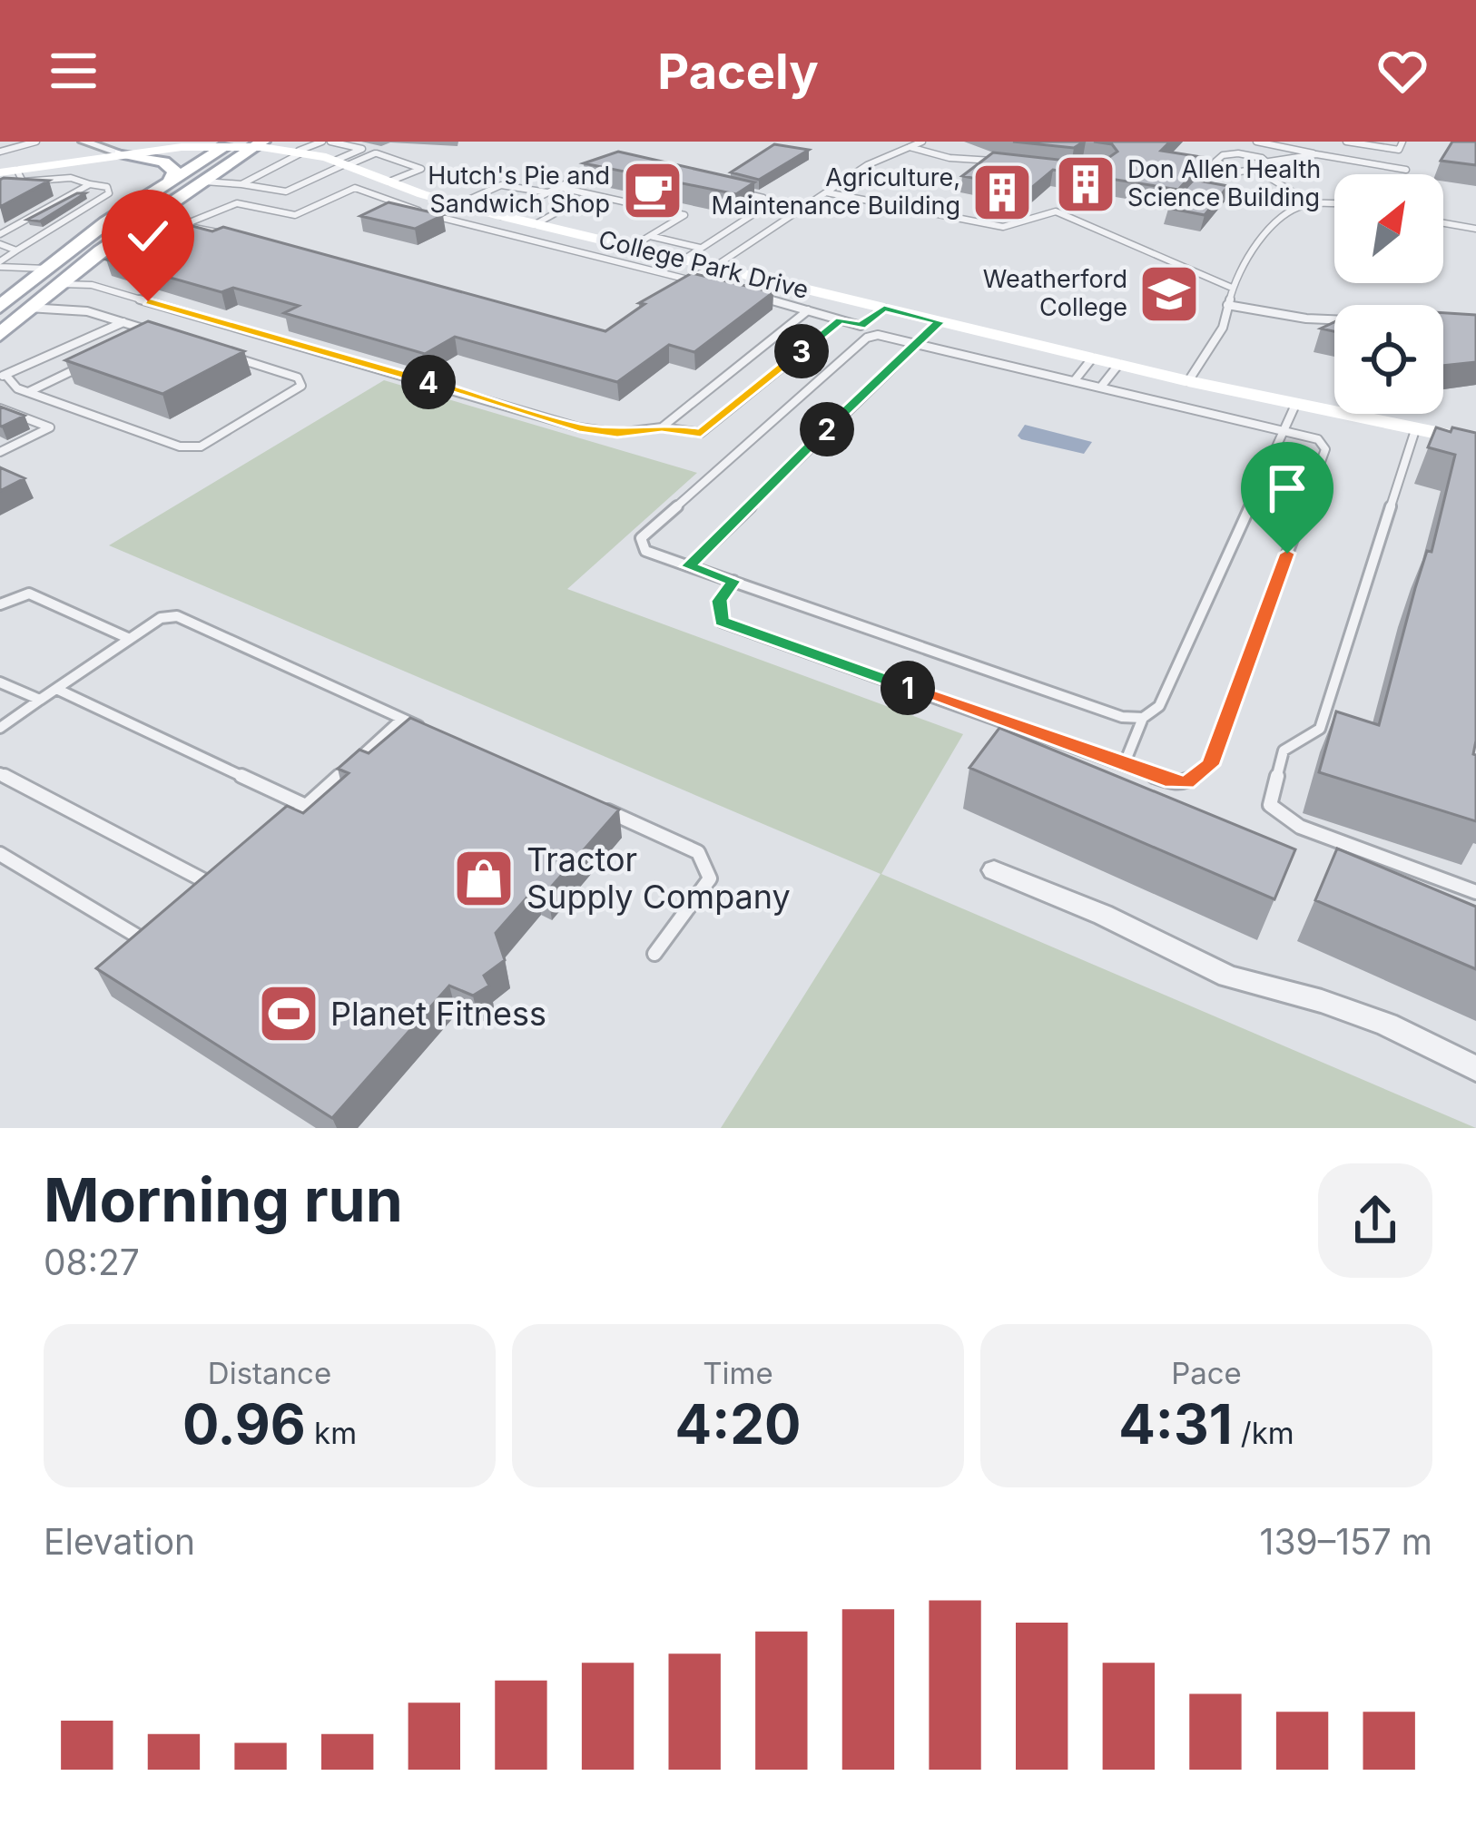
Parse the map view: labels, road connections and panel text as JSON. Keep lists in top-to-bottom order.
{
  "streets": {
    "street": ["College Park Drive"]
  },
  "places": {
    "building": ["Don Allen Health Science Building", "Agriculture, Maintenance Building"],
    "cafe": ["Hutch's Pie and Sandwich Shop"],
    "school or university": ["Weatherford College"],
    "shop": ["Tractor Supply Company"],
    "sports": ["Planet Fitness"]
  },
  "north": "top right",
  "page": {
    "header": "Pacely",
    "pins": [
      "3",
      "4",
      "2",
      "1"
    ],
    "heading": ["Morning run", "08:27"],
    "stats": [
      ["Distance", "0.96 km"],
      ["Time", "4:20"],
      ["Pace", "4:31 /km"]
    ],
    "chart": ["Elevation", "139–157 m"]
  }
}
